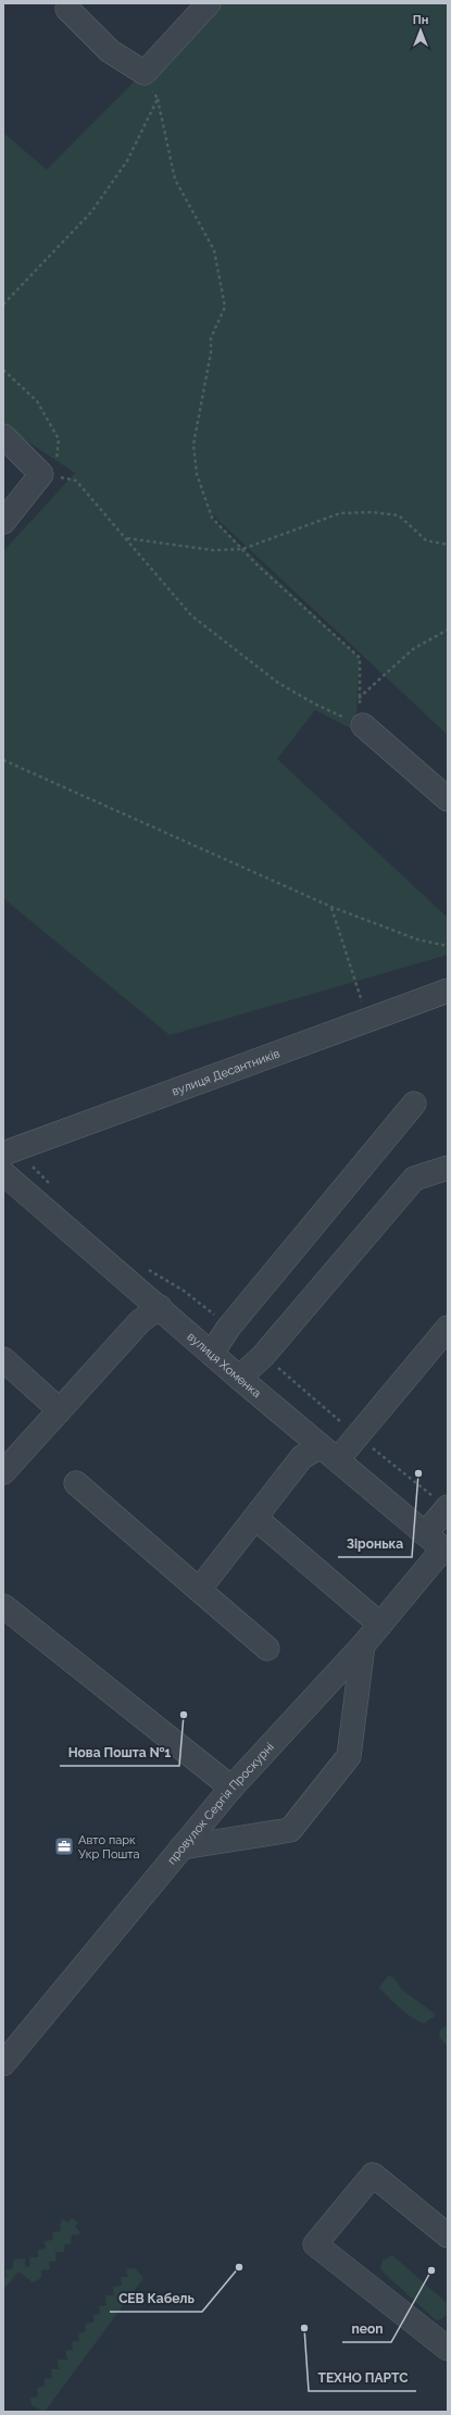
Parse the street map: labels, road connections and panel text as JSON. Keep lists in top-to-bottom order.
{
  "streets": {
    "street": ["вулиця Десантників", "вулиця Хоменка", "провулок Сергія Проскурні"]
  },
  "crossings": [
    ["вулиця Хоменка", "провулок Сергія Проскурні"]
  ],
  "places": {
    "other": [
      "Зіронька",
      "Нова Пошта №1",
      "СЕВ Кабель",
      "neon",
      "ТЕХНО ПАРТС"
    ],
    "office": ["Авто парк Укр Пошта"]
  },
  "north": "top"
}
